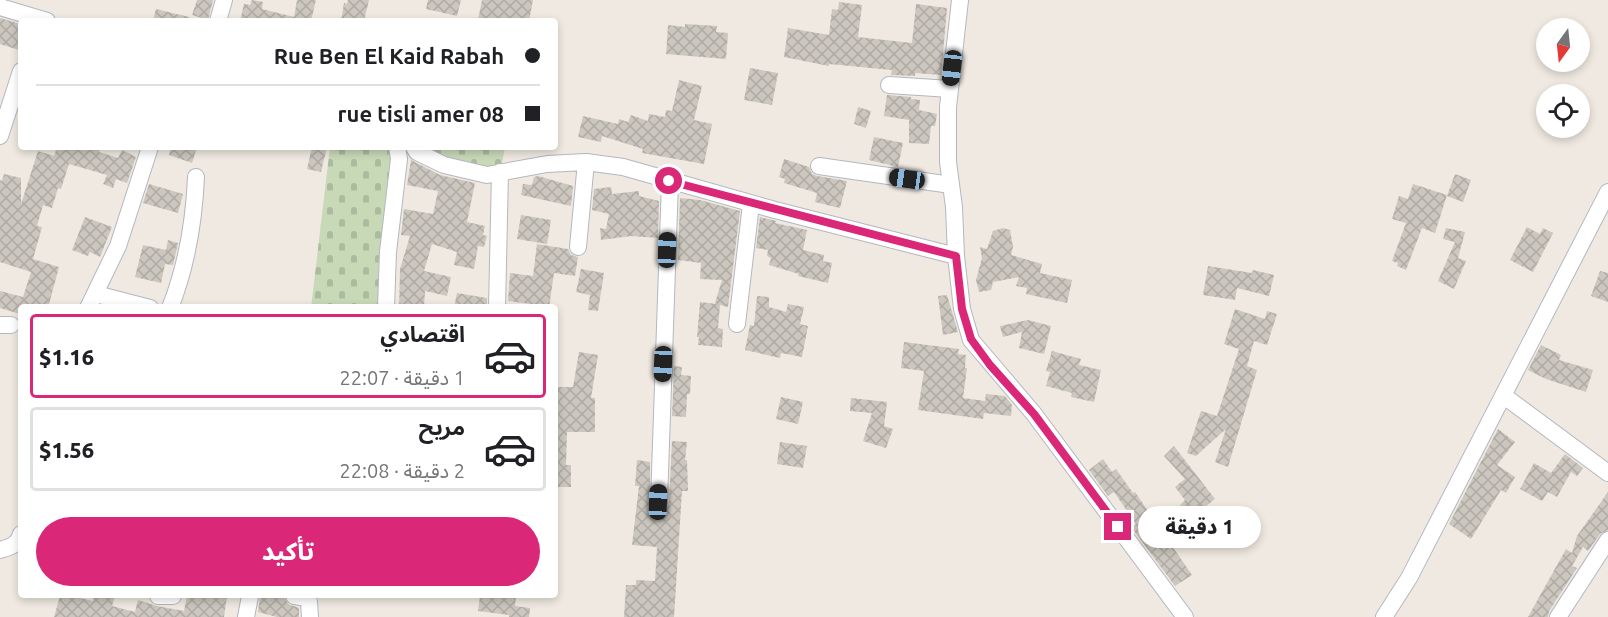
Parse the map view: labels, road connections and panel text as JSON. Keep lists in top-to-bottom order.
{
  "north": "bottom",
  "page": {
    "banner": ["Rue Ben El Kaid Rabah", "08 rue tisli amer"],
    "list": [
      {
        "name": "اقتصادي",
        "note": "1 دقيقة · 22:07",
        "value": "$1.16"
      },
      {
        "name": "مريح",
        "note": "2 دقيقة · 22:08",
        "value": "$1.56"
      }
    ],
    "buttons": "تأكيد",
    "bubble": "1 دقيقة"
  }
}
